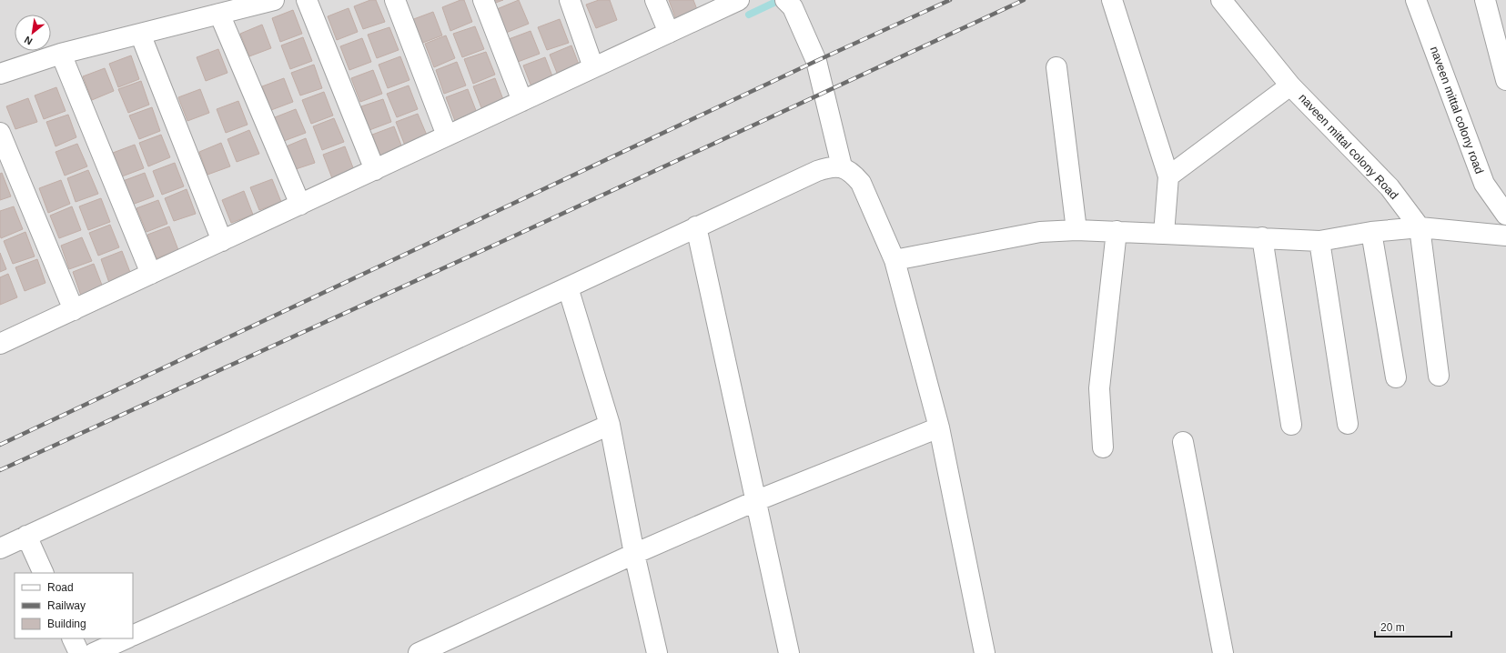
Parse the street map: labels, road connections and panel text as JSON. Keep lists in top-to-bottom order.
{
  "streets": {
    "street": ["naveen mittal colony road", "naveen mittal colony Road"]
  },
  "legend": ["Road", "Railway", "Building"],
  "scale_bar": "20 m",
  "north": "bottom left"
}
